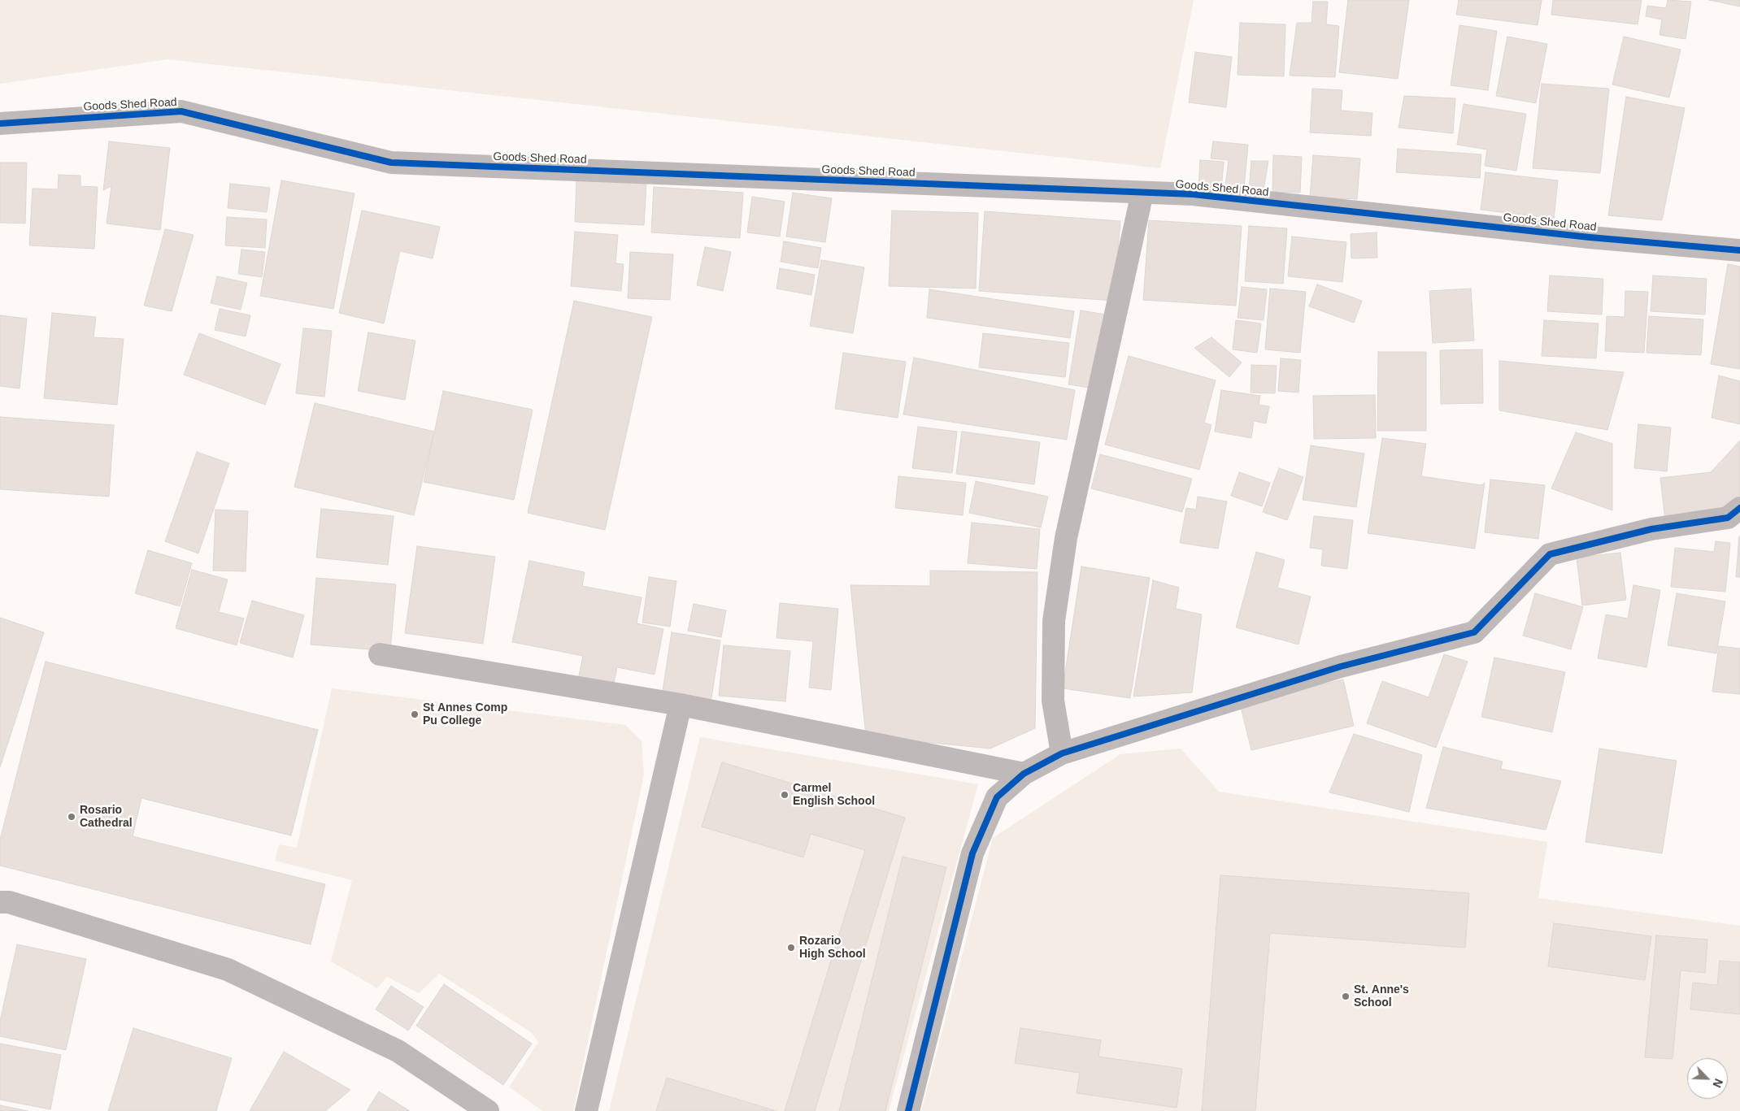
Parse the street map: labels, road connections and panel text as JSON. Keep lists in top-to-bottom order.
{
  "streets": {
    "street": ["Goods Shed Road"]
  },
  "places": [
    "St Annes Comp Pu College",
    "Carmel English School",
    "Rosario Cathedral",
    "Rozario High School",
    "St. Anne's School"
  ],
  "north": "bottom right"
}
